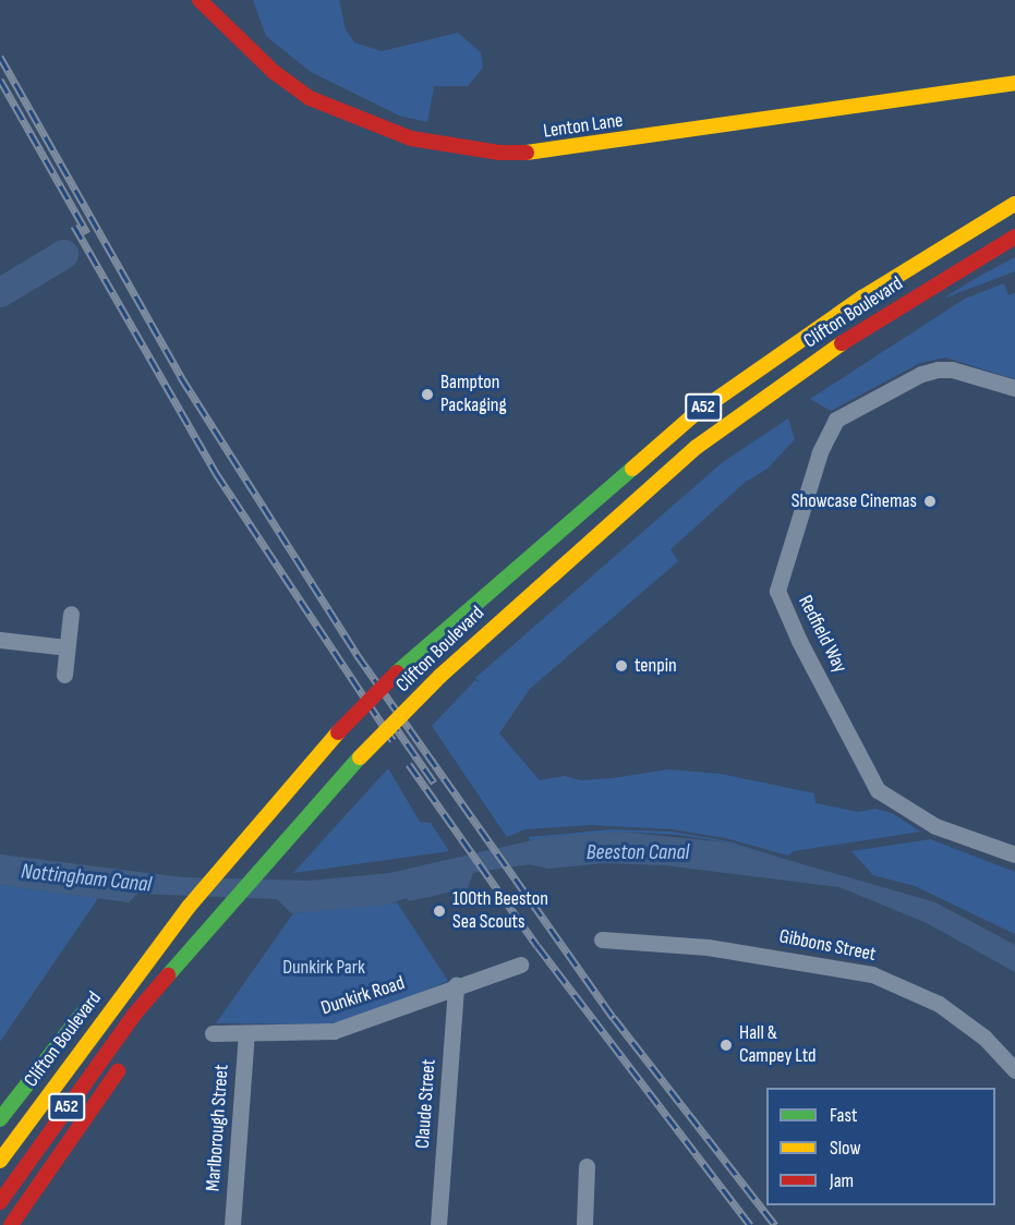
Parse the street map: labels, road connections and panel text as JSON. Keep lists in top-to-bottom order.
{
  "streets": {
    "main road": ["Lenton Lane", "Clifton Boulevard", "A52"],
    "street": [
      "Redfield Way",
      "Gibbons Street",
      "Dunkirk Road",
      "Claude Street",
      "Marlborough Street"
    ]
  },
  "crossings": [
    ["Dunkirk Road", "Claude Street"],
    ["Dunkirk Road", "Marlborough Street"]
  ],
  "water": ["Beeston Canal", "Nottingham Canal"],
  "parks": ["Dunkirk Park"],
  "places": [
    "Bampton Packaging",
    "Showcase Cinemas",
    "tenpin",
    "100th Beeston Sea Scouts",
    "Hall & Campey Ltd"
  ],
  "legend": ["Fast", "Slow", "Jam"]
}
